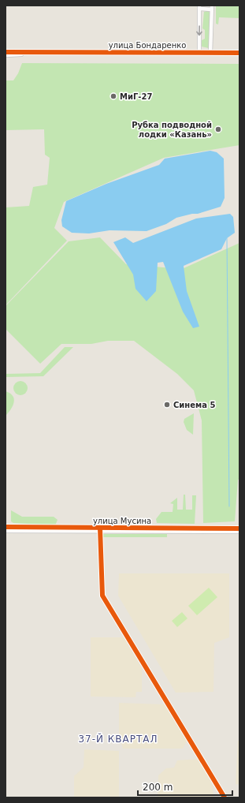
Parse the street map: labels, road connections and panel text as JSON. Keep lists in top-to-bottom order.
{
  "streets": {
    "street": ["улица Бондаренко", "улица Мусина"]
  },
  "districts": ["37-Й КВАРТАЛ"],
  "places": ["МиГ-27", "Рубка подводной лодки «Казань»", "Синема 5"],
  "scale_bar": "200 m"
}
